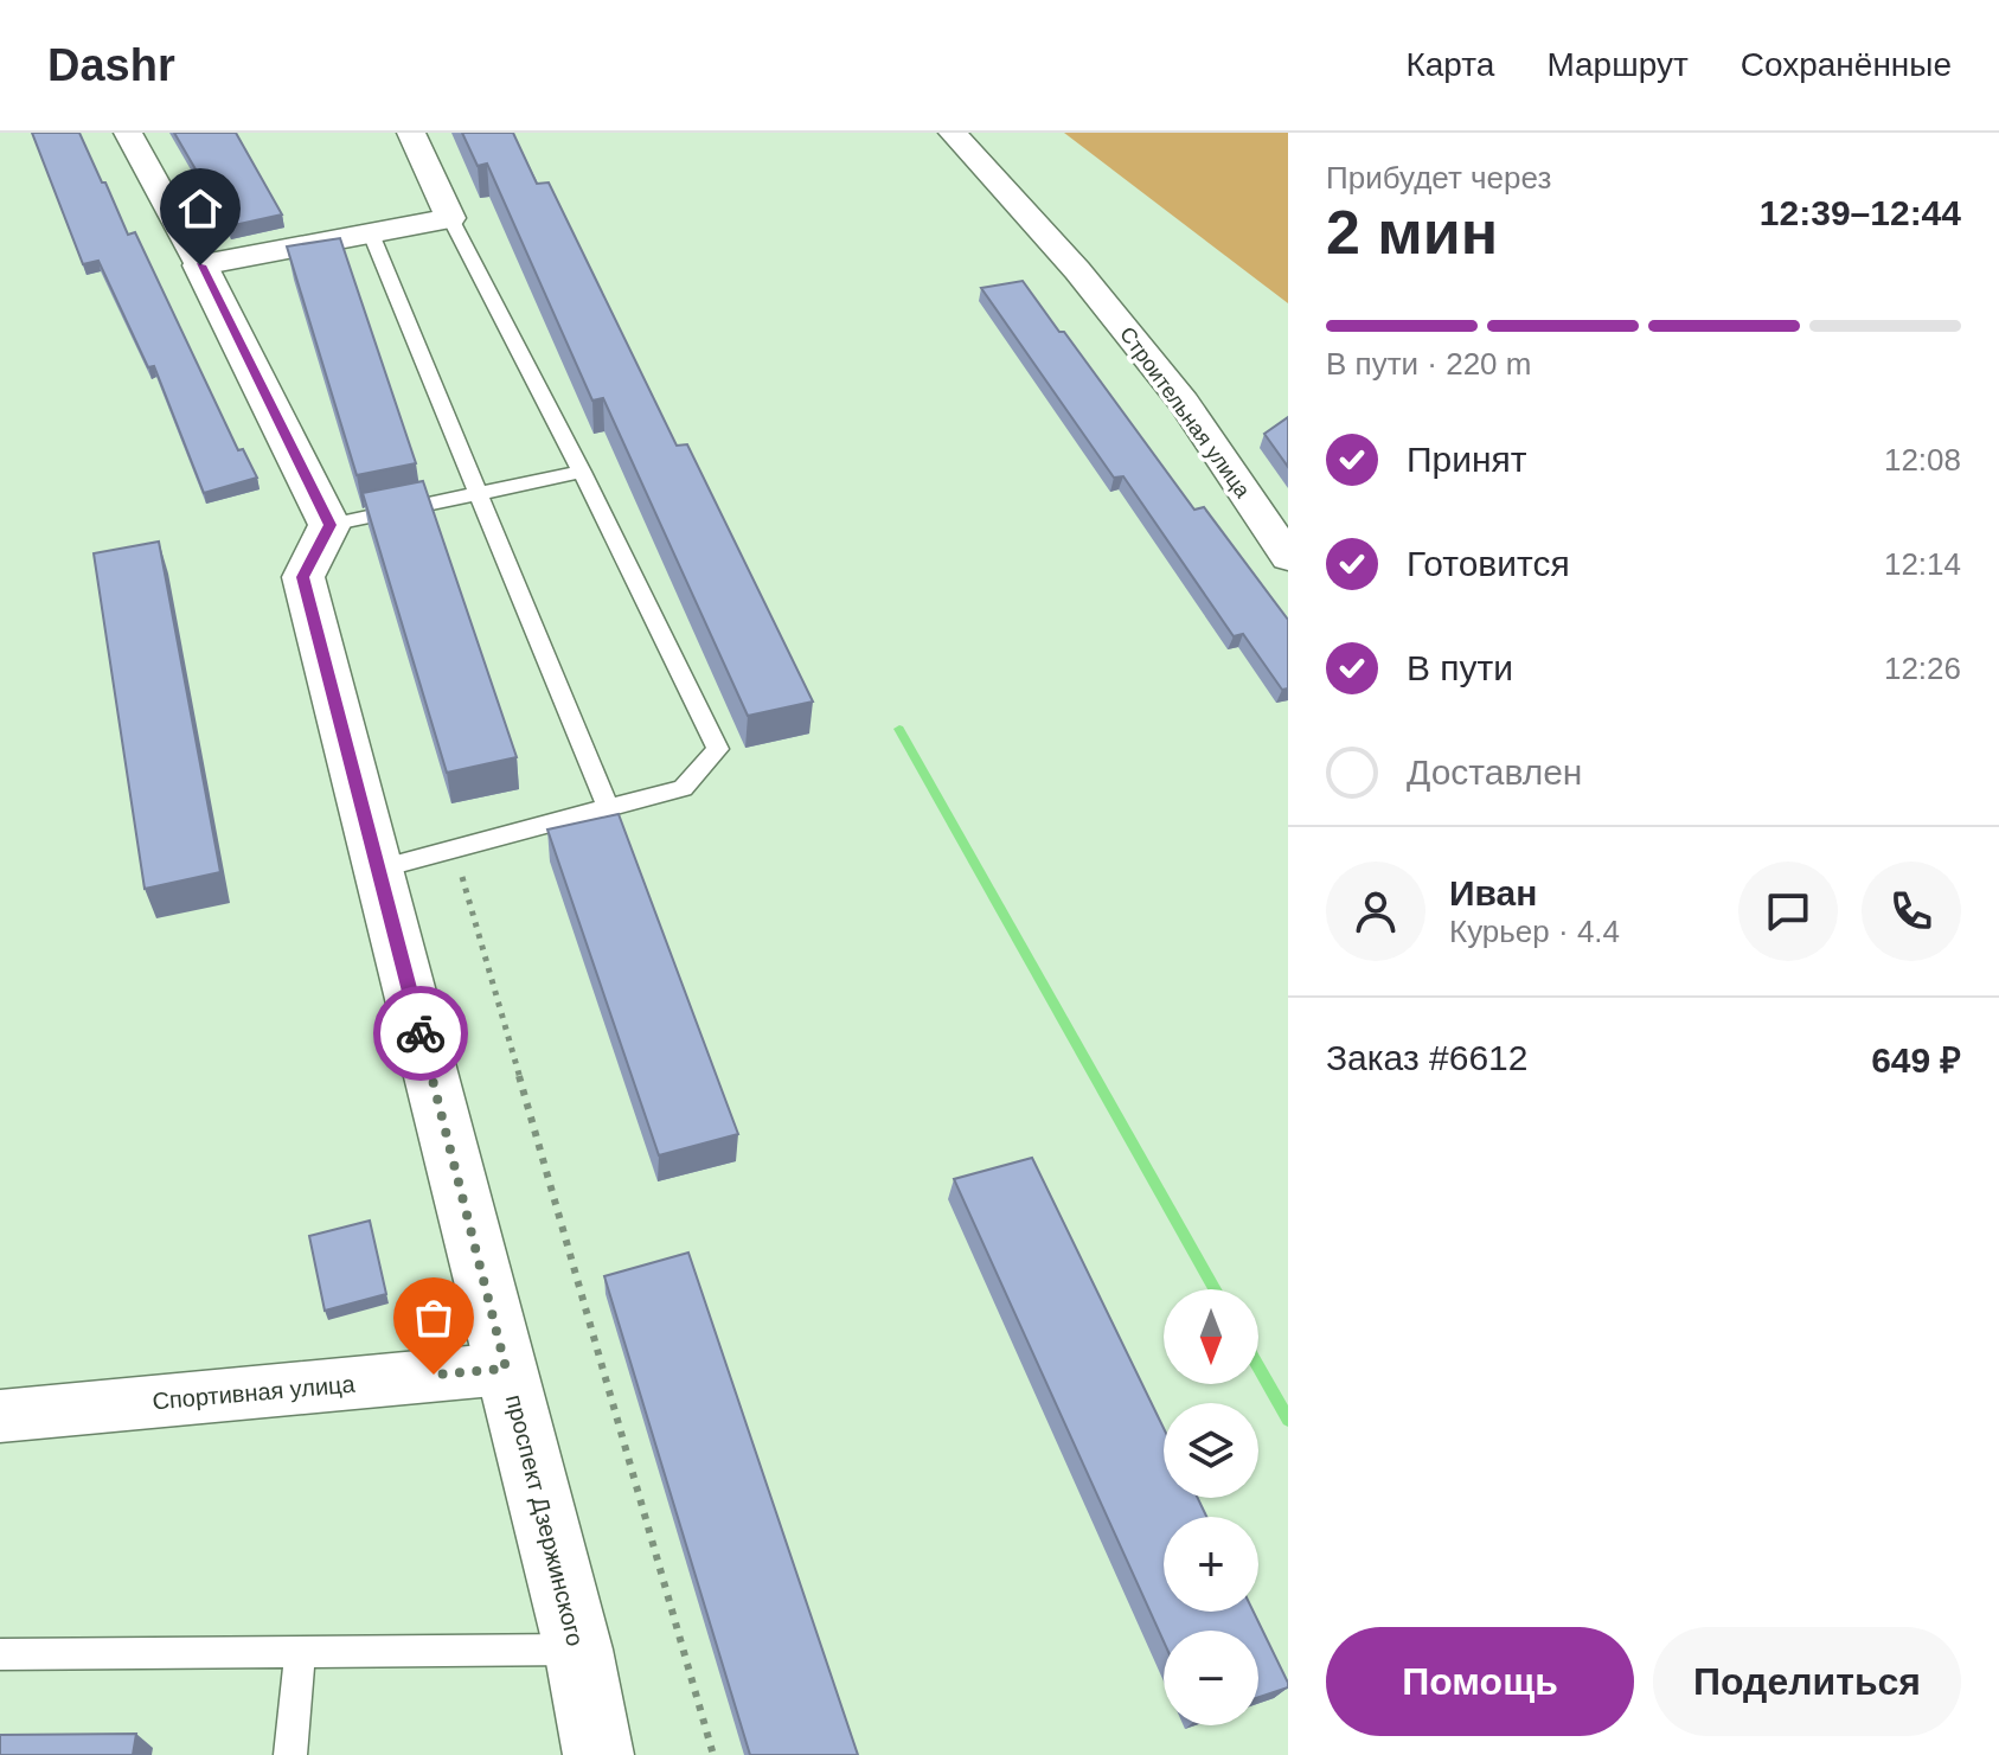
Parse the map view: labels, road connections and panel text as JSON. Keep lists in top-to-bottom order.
{
  "streets": {
    "street": ["Строительная улица", "Спортивная улица", "проспект Дзержинского"]
  },
  "crossings": [
    ["Спортивная улица", "проспект Дзержинского"]
  ],
  "north": "bottom",
  "page": {
    "header": "Dashr",
    "nav": ["Карта", "Маршрут", "Сохранённые"],
    "heading": ["2 мин", "Прибудет через", "12:39–12:44"],
    "panel": [
      "Иван",
      "Курьер · 4.4",
      "Заказ #6612",
      "649 ₽"
    ],
    "bar": "В пути · 220 m",
    "list": [
      ["Принят", "12:08"],
      ["Готовится", "12:14"],
      ["В пути", "12:26"],
      "Доставлен"
    ],
    "map_buttons": ["+", "−"],
    "buttons": ["Помощь", "Поделиться"]
  }
}
